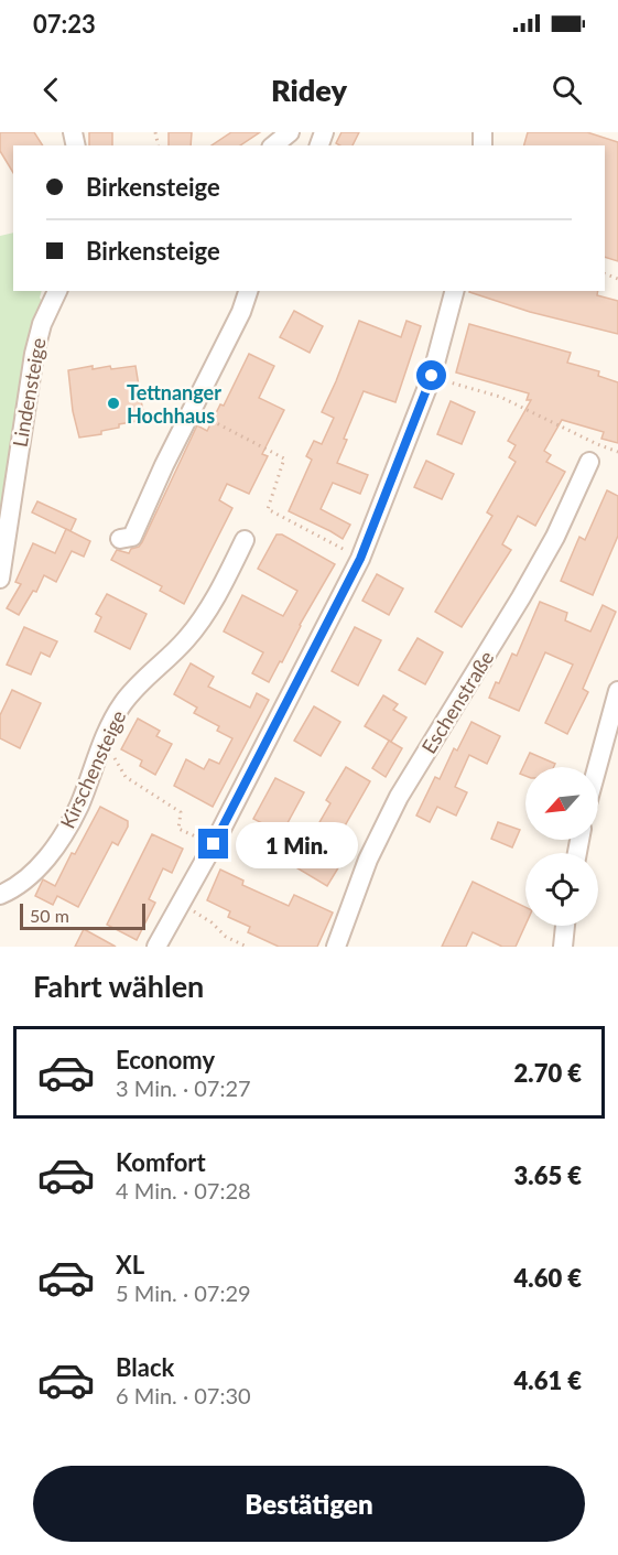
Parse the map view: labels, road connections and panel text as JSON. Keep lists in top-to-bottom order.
{
  "streets": {
    "street": ["Lindensteige", "Eschenstraße", "Kirschensteige"]
  },
  "places": ["Tettnanger Hochhaus"],
  "scale_bar": "50 m",
  "north": "bottom left",
  "page": {
    "status": "07:23",
    "header": "Ridey",
    "banner": ["Birkensteige", "Birkensteige"],
    "bubble": "1 Min.",
    "scale": "50 m",
    "heading": "Fahrt wählen",
    "list": [
      {
        "name": "Economy",
        "note": "3 Min. · 07:27",
        "value": "2.70 €"
      },
      {
        "name": "Komfort",
        "note": "4 Min. · 07:28",
        "value": "3.65 €"
      },
      {
        "name": "XL",
        "note": "5 Min. · 07:29",
        "value": "4.60 €"
      },
      {
        "name": "Black",
        "note": "6 Min. · 07:30",
        "value": "4.61 €"
      }
    ],
    "buttons": "Bestätigen"
  }
}
